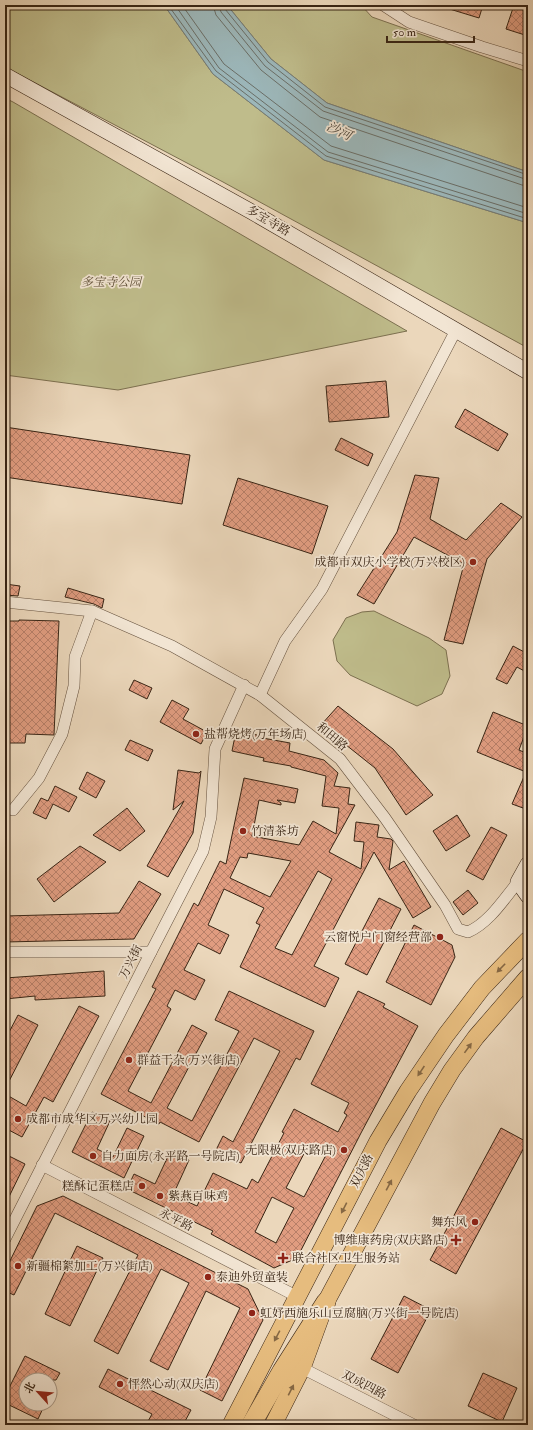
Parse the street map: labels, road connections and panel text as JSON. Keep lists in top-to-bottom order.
{
  "streets": {
    "main road": ["双庆路"],
    "street": [
      "多宝寺路",
      "和田路",
      "万兴街",
      "永平路",
      "双成四路"
    ]
  },
  "crossings": [
    ["和田路", "万兴街"],
    ["万兴街", "永平路"],
    ["双庆路", "永平路"]
  ],
  "water": ["沙河"],
  "parks": ["多宝寺公园"],
  "places": {
    "other": [
      "成都市双庆小学校(万兴校区)",
      "盐帮烧烤(万年场店)",
      "竹清茶坊",
      "云窗悦户门窗经营部",
      "群益干杂(万兴街店)",
      "成都市成华区万兴幼儿园",
      "无限极(双庆路店)",
      "自力面房(永平路一号院店)",
      "糕酥记蛋糕店",
      "紫燕百味鸡",
      "舞东风",
      "新疆棉絮加工(万兴街店)",
      "泰迪外贸童装",
      "虹妤西施乐山豆腐脑(万兴街一号院店)",
      "怦然心动(双庆店)"
    ],
    "health": ["博维康药房(双庆路店)", "联合社区卫生服务站"]
  },
  "scale_bar": "50 m",
  "north": "top left"
}
